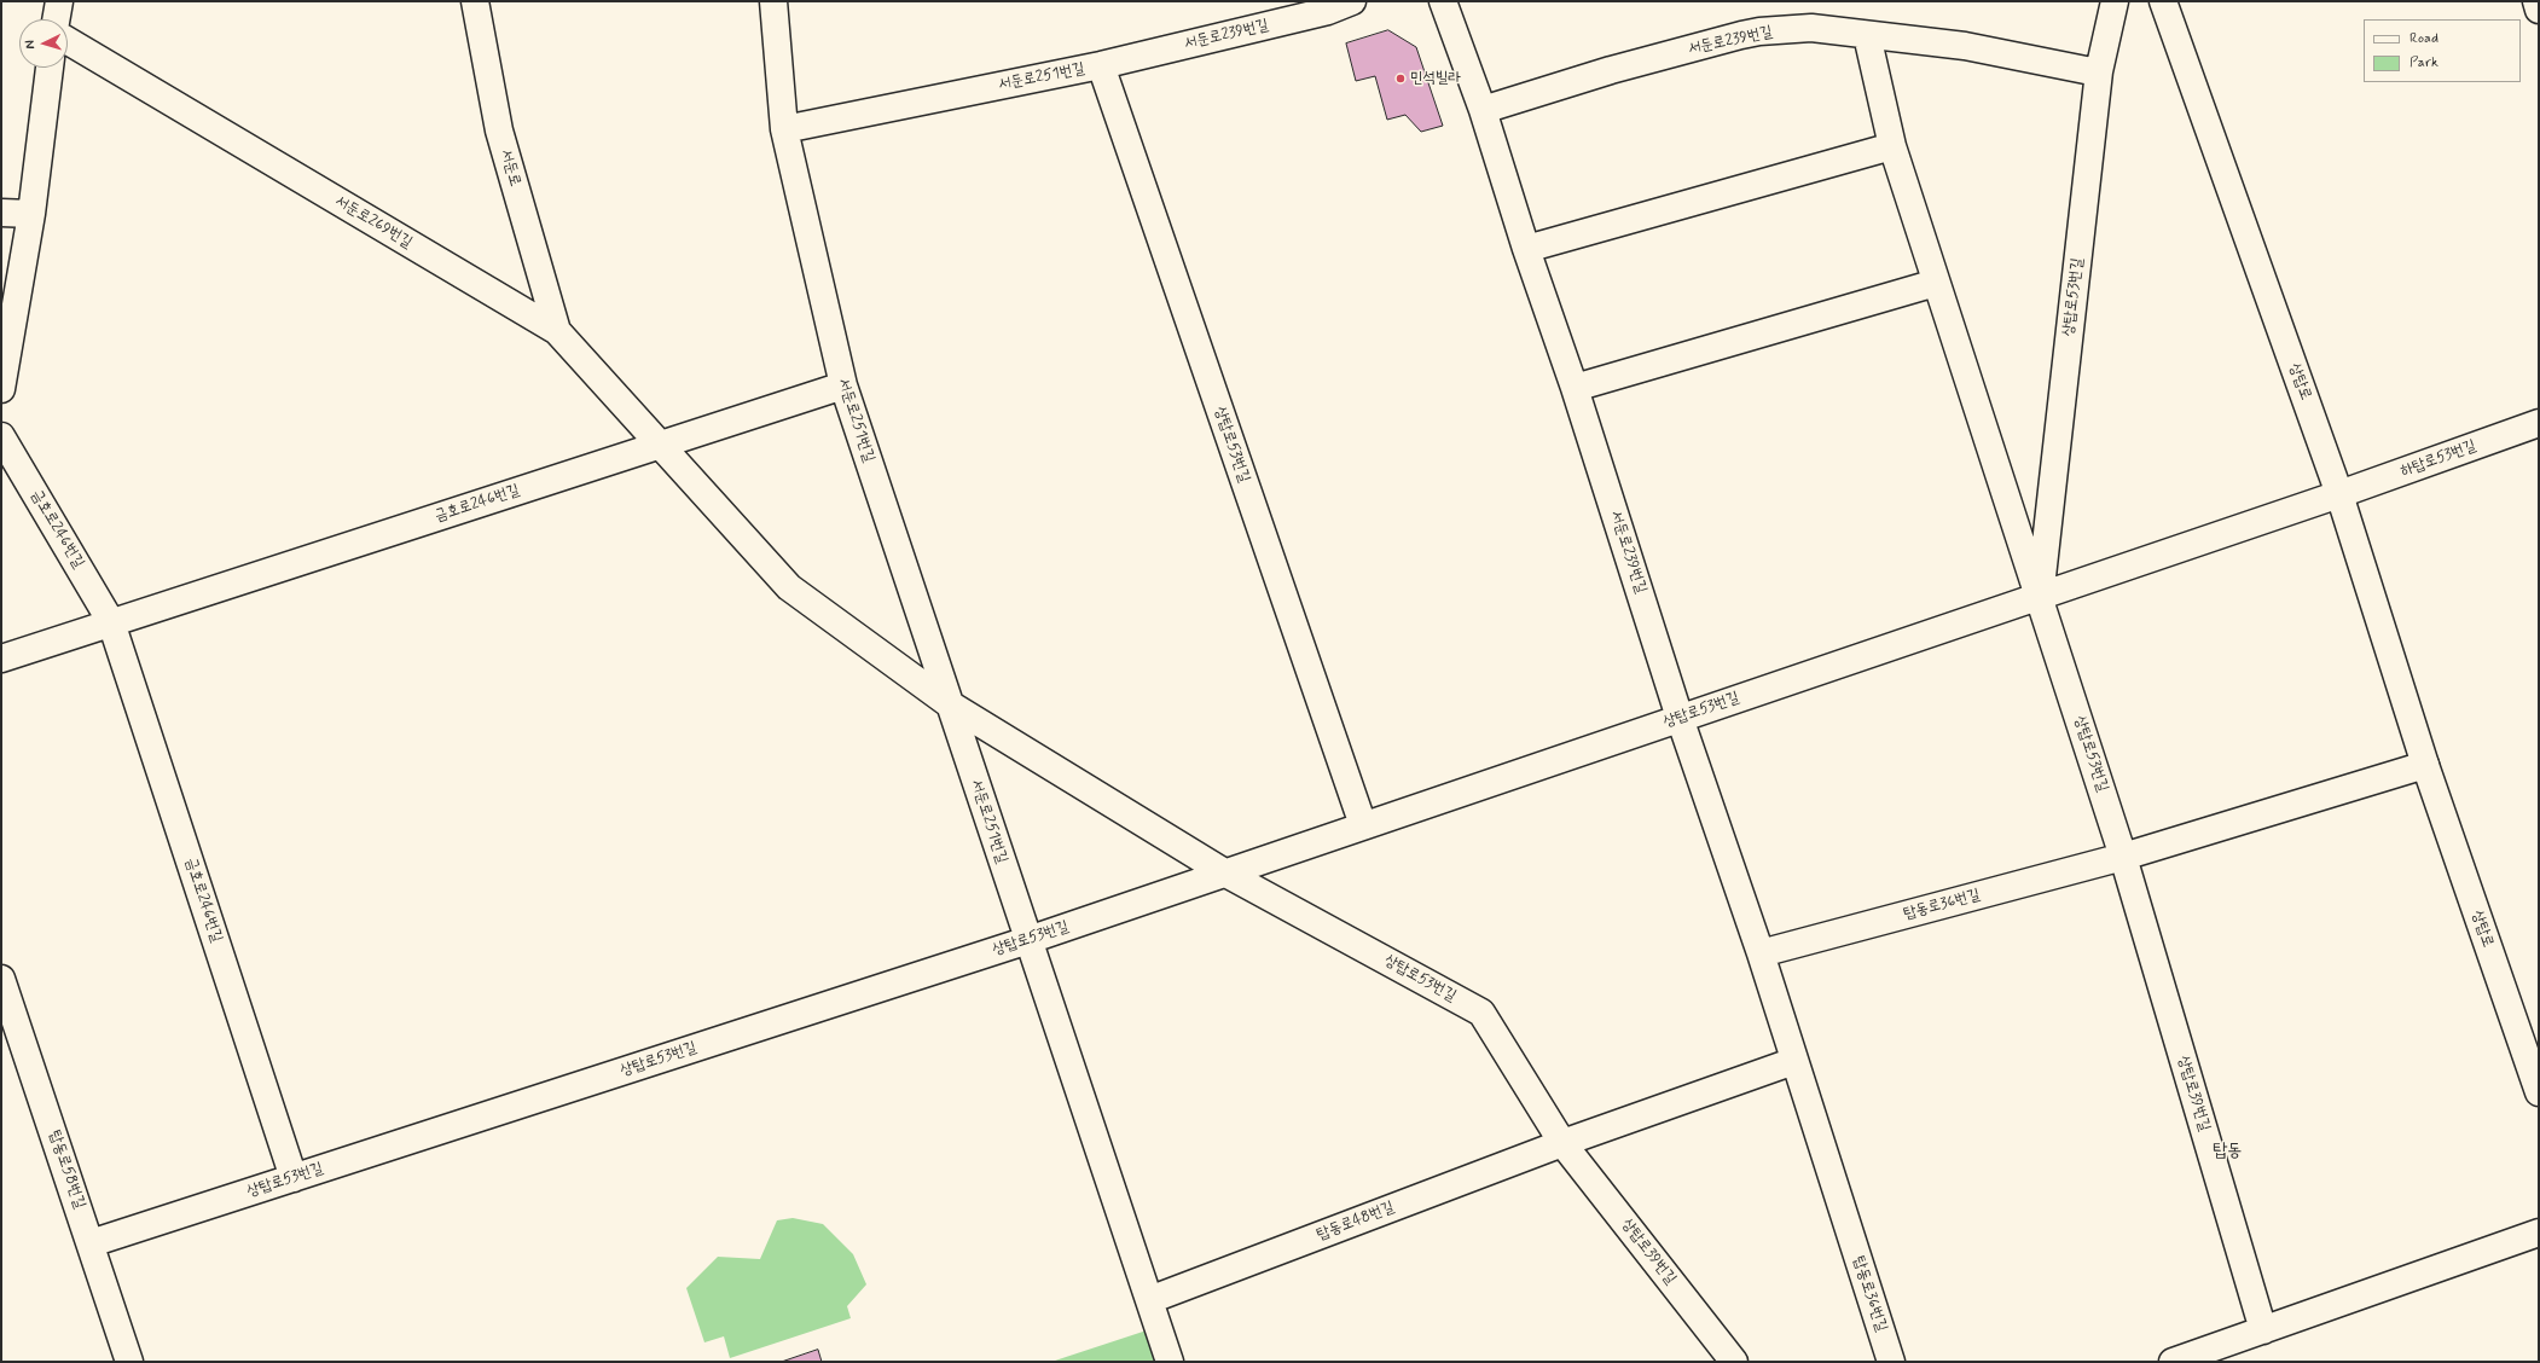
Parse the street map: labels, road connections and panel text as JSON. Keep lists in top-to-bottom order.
{
  "streets": {
    "street": [
      "서둔로239번길",
      "서둔로251번길",
      "서둔로",
      "서둔로269번길",
      "상탑로53번길",
      "상탑로",
      "하탑로53번길",
      "금호로246번길",
      "탑동로36번길",
      "상탑로39번길",
      "탑동로58번길",
      "탑동로48번길"
    ]
  },
  "crossings": [
    ["서둔로239번길", "서둔로251번길"],
    ["서둔로239번길", "상탑로53번길"],
    ["서둔로239번길", "탑동로36번길"],
    ["서둔로251번길", "상탑로53번길"],
    ["서둔로251번길", "금호로246번길"],
    ["서둔로", "서둔로269번길"],
    ["서둔로269번길", "금호로246번길"],
    ["상탑로53번길", "상탑로"],
    ["상탑로53번길", "하탑로53번길"],
    ["상탑로53번길", "금호로246번길"],
    ["상탑로53번길", "탑동로36번길"],
    ["상탑로53번길", "상탑로39번길"],
    ["상탑로53번길", "탑동로58번길"],
    ["상탑로53번길", "탑동로48번길"],
    ["상탑로", "하탑로53번길"],
    ["탑동로36번길", "상탑로39번길"],
    ["상탑로39번길", "탑동로48번길"]
  ],
  "districts": ["탑동"],
  "places": ["민석빌라"],
  "legend": ["Road", "Park"],
  "north": "left"
}
